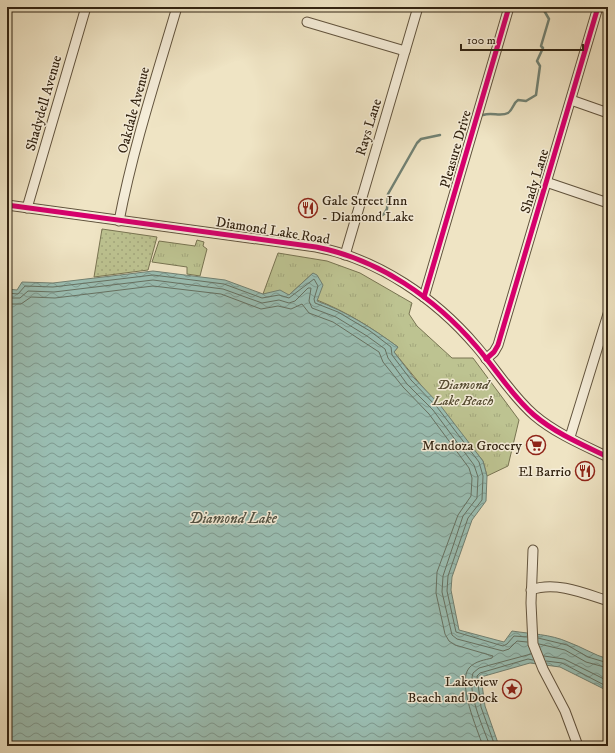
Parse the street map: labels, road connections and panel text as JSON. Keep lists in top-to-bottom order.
{
  "streets": {
    "street": [
      "Shadydell Avenue",
      "Oakdale Avenue",
      "Rays Lane",
      "Pleasure Drive",
      "Shady Lane",
      "Diamond Lake Road"
    ]
  },
  "crossings": [
    ["Shadydell Avenue", "Diamond Lake Road"],
    ["Oakdale Avenue", "Diamond Lake Road"],
    ["Rays Lane", "Diamond Lake Road"],
    ["Pleasure Drive", "Diamond Lake Road"],
    ["Shady Lane", "Diamond Lake Road"]
  ],
  "water": ["Diamond Lake"],
  "parks": ["Diamond Lake Beach"],
  "places": {
    "restaurant": ["Gale Street Inn - Diamond Lake", "El Barrio"],
    "supermarket": ["Mendoza Grocery"],
    "place": ["Lakeview Beach and Dock"]
  },
  "scale_bar": "100 m"
}
